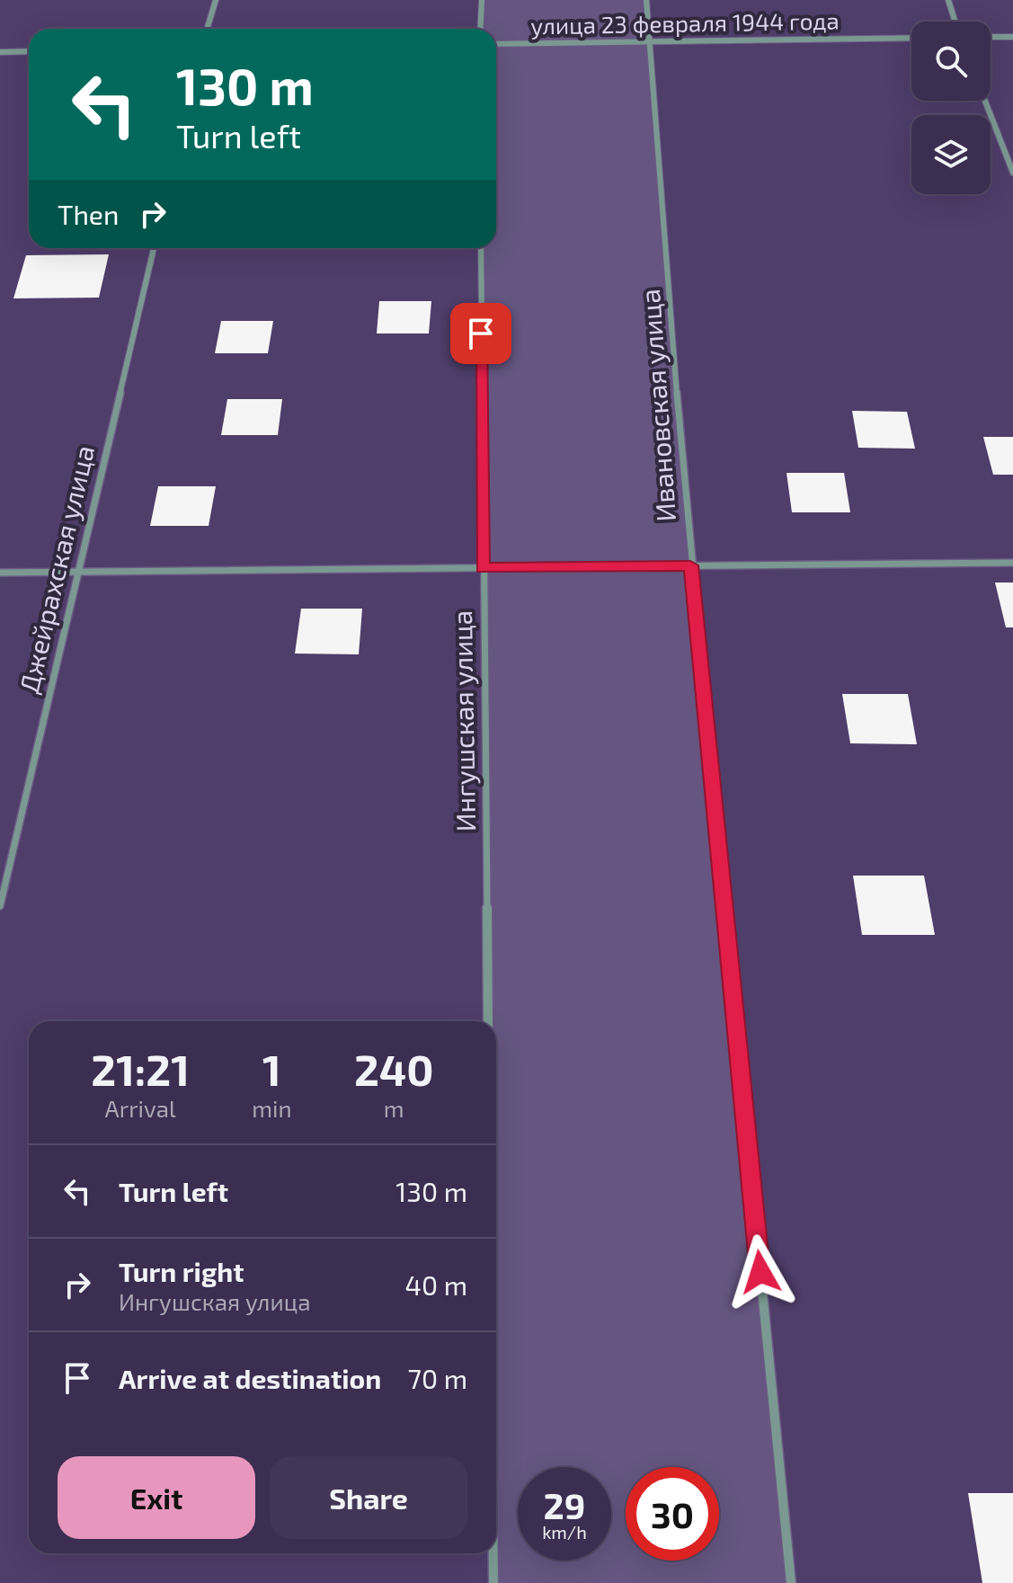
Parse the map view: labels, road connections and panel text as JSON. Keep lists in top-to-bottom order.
{
  "streets": {
    "street": [
      "улица 23 февраля 1944 года",
      "Ивановская улица",
      "Джейрахская улица",
      "Ингушская улица"
    ]
  },
  "crossings": [
    ["улица 23 февраля 1944 года", "Ивановская улица"]
  ],
  "page": {
    "turn": ["130 m", "Turn left"],
    "then": "Then",
    "eta": [
      "21:21",
      "Arrival",
      "1",
      "min",
      "240",
      "m"
    ],
    "list": [
      {
        "name": "Turn left",
        "value": "130 m"
      },
      {
        "name": "Turn right",
        "note": "Ингушская улица",
        "value": "40 m"
      },
      {
        "name": "Arrive at destination",
        "value": "70 m"
      }
    ],
    "buttons": ["Exit", "Share"],
    "speed": "29 km/h",
    "limit": "30"
  }
}
